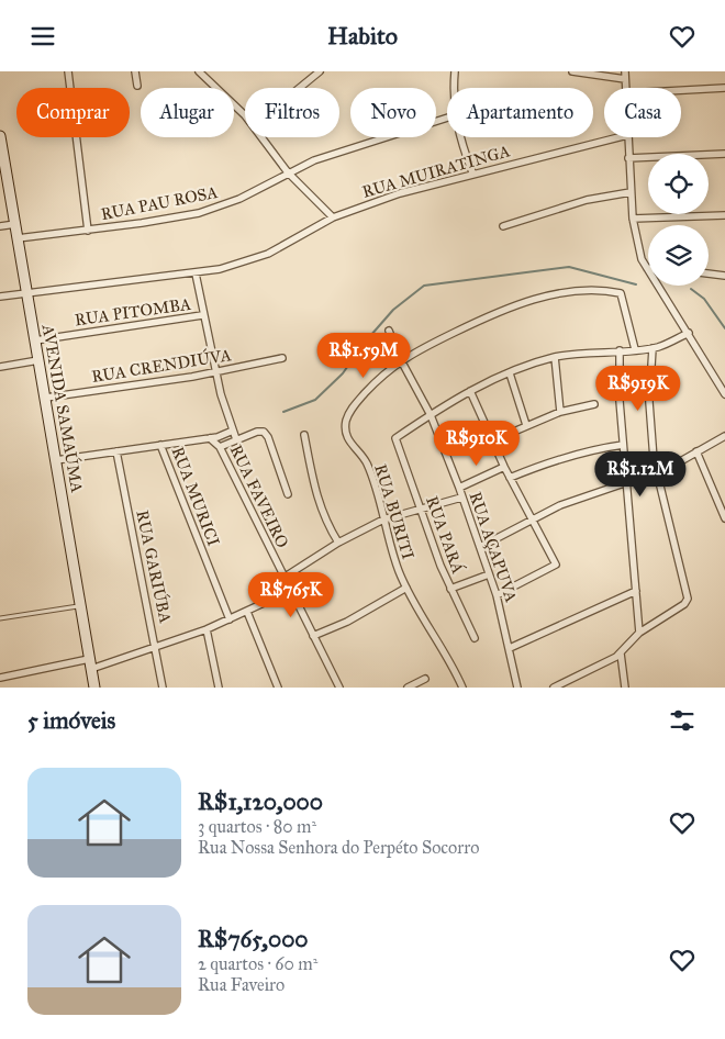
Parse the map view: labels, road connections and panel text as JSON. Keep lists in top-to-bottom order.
{
  "streets": {
    "street": [
      "RUA MUIRATINGA",
      "RUA PAU ROSA",
      "RUA PITOMBA",
      "RUA CRENDIÚVA",
      "AVENIDA SAMAÚMA",
      "RUA MURICI",
      "RUA FAVEIRO",
      "RUA BURITI",
      "RUA PARÁ",
      "RUA AÇAPUVA",
      "RUA GARIÚBA"
    ]
  },
  "crossings": [
    ["RUA MUIRATINGA", "AVENIDA SAMAÚMA"],
    ["RUA PAU ROSA", "AVENIDA SAMAÚMA"],
    ["RUA PITOMBA", "AVENIDA SAMAÚMA"],
    ["RUA CRENDIÚVA", "AVENIDA SAMAÚMA"],
    ["RUA BURITI", "RUA AÇAPUVA"],
    ["RUA PARÁ", "RUA AÇAPUVA"]
  ],
  "page": {
    "header": "Habito",
    "chip": [
      "Comprar",
      "Alugar",
      "Filtros",
      "Novo",
      "Apartamento",
      "Casa"
    ],
    "price": [
      "R$1.59M",
      "R$919K",
      "R$910K",
      "R$1.12M",
      "R$765K"
    ],
    "heading": "5 imóveis",
    "list": [
      {
        "name": "R$1,120,000",
        "note": "3 quartos · 80 m² · Rua Nossa Senhora do Perpéto Socorro"
      },
      {
        "name": "R$765,000",
        "note": "2 quartos · 60 m² · Rua Faveiro"
      }
    ]
  }
}
